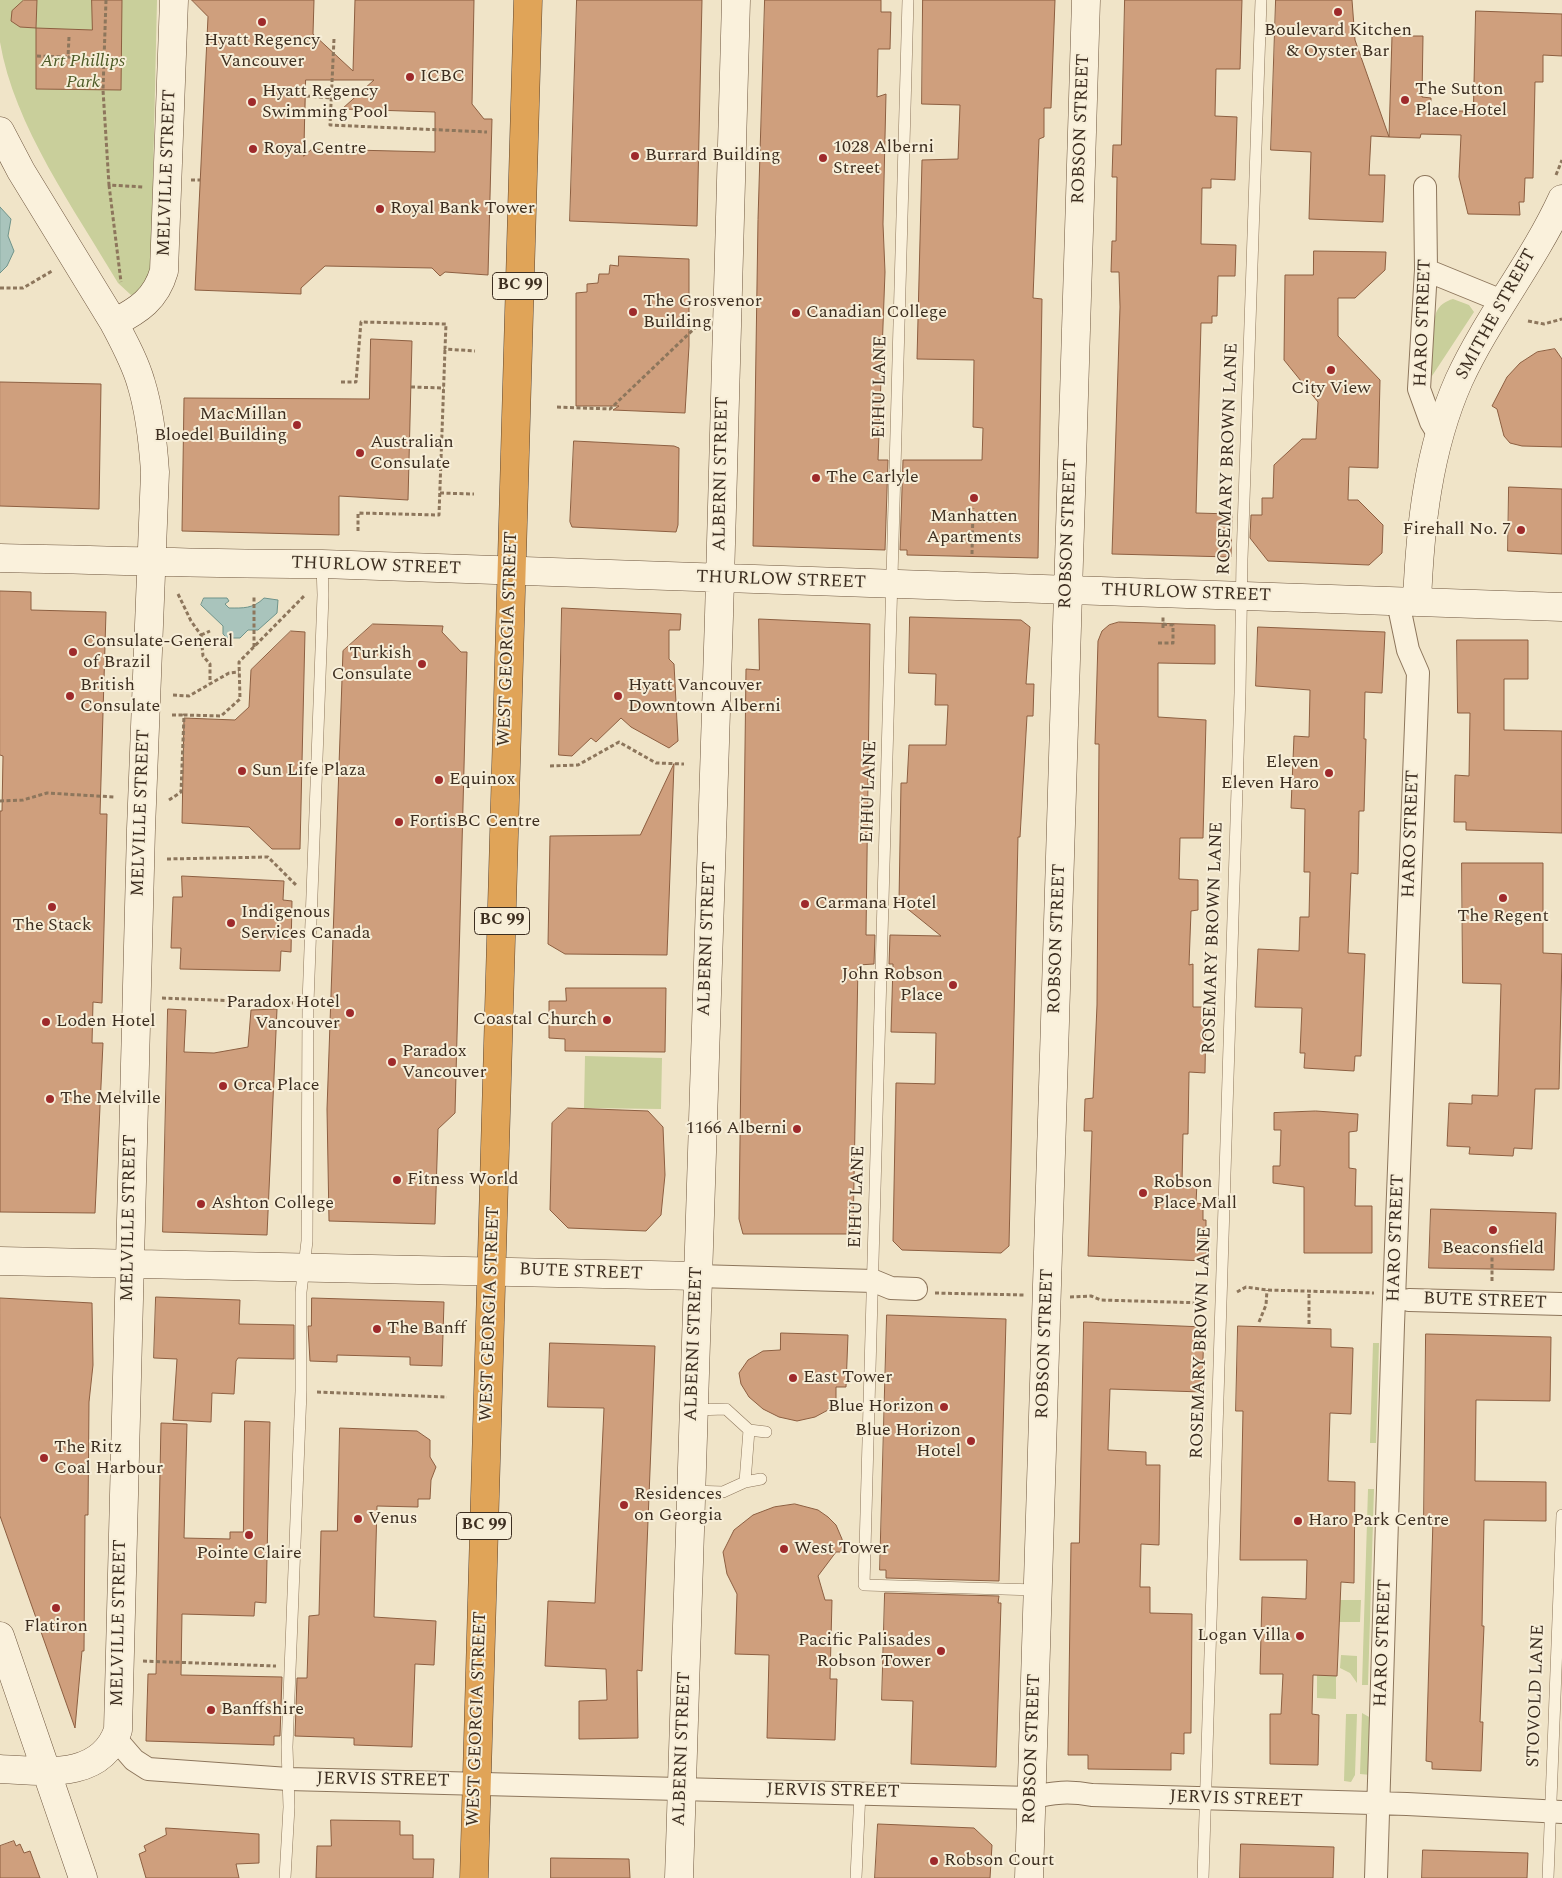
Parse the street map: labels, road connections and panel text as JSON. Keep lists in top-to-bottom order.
{
  "streets": {
    "highway": ["BC 99", "WEST GEORGIA STREET"],
    "main road": [
      "ROBSON STREET",
      "MELVILLE STREET",
      "SMITHE STREET",
      "HARO STREET",
      "ALBERNI STREET",
      "THURLOW STREET",
      "BUTE STREET"
    ],
    "street": ["JERVIS STREET"],
    "lane": ["EIHU LANE", "ROSEMARY BROWN LANE", "STOVOLD LANE"]
  },
  "crossings": [
    ["ROBSON STREET", "EIHU LANE"],
    ["ROBSON STREET", "THURLOW STREET"],
    ["ROBSON STREET", "JERVIS STREET"],
    ["MELVILLE STREET", "THURLOW STREET"],
    ["MELVILLE STREET", "BUTE STREET"],
    ["MELVILLE STREET", "JERVIS STREET"],
    ["SMITHE STREET", "HARO STREET"],
    ["HARO STREET", "THURLOW STREET"],
    ["HARO STREET", "JERVIS STREET"],
    ["EIHU LANE", "THURLOW STREET"],
    ["EIHU LANE", "BUTE STREET"],
    ["ROSEMARY BROWN LANE", "THURLOW STREET"],
    ["ROSEMARY BROWN LANE", "JERVIS STREET"],
    ["ALBERNI STREET", "THURLOW STREET"],
    ["ALBERNI STREET", "BUTE STREET"],
    ["ALBERNI STREET", "JERVIS STREET"],
    ["THURLOW STREET", "WEST GEORGIA STREET"],
    ["WEST GEORGIA STREET", "BUTE STREET"],
    ["WEST GEORGIA STREET", "JERVIS STREET"],
    ["STOVOLD LANE", "JERVIS STREET"]
  ],
  "parks": ["Art Phillips Park"],
  "places": [
    "Boulevard Kitchen & Oyster Bar",
    "Hyatt Regency Vancouver",
    "ICBC",
    "The Sutton Place Hotel",
    "Hyatt Regency Swimming Pool",
    "Royal Centre",
    "Burrard Building",
    "1028 Alberni Street",
    "Royal Bank Tower",
    "The Grosvenor Building",
    "Canadian College",
    "City View",
    "MacMillan Bloedel Building",
    "Australian Consulate",
    "The Carlyle",
    "Manhatten Apartments",
    "Firehall No. 7",
    "Consulate-General of Brazil",
    "Turkish Consulate",
    "British Consulate",
    "Hyatt Vancouver Downtown Alberni",
    "Sun Life Plaza",
    "Eleven Eleven Haro",
    "Equinox",
    "FortisBC Centre",
    "The Regent",
    "Carmana Hotel",
    "The Stack",
    "Indigenous Services Canada",
    "John Robson Place",
    "Paradox Hotel Vancouver",
    "Coastal Church",
    "Loden Hotel",
    "Paradox Vancouver",
    "Orca Place",
    "The Melville",
    "1166 Alberni",
    "Fitness World",
    "Robson Place Mall",
    "Ashton College",
    "Beaconsfield",
    "The Banff",
    "East Tower",
    "Blue Horizon",
    "Blue Horizon Hotel",
    "The Ritz Coal Harbour",
    "Residences on Georgia",
    "Venus",
    "Haro Park Centre",
    "Pointe Claire",
    "West Tower",
    "Flatiron",
    "Logan Villa",
    "Pacific Palisades Robson Tower",
    "Banffshire",
    "Robson Court"
  ]
}
